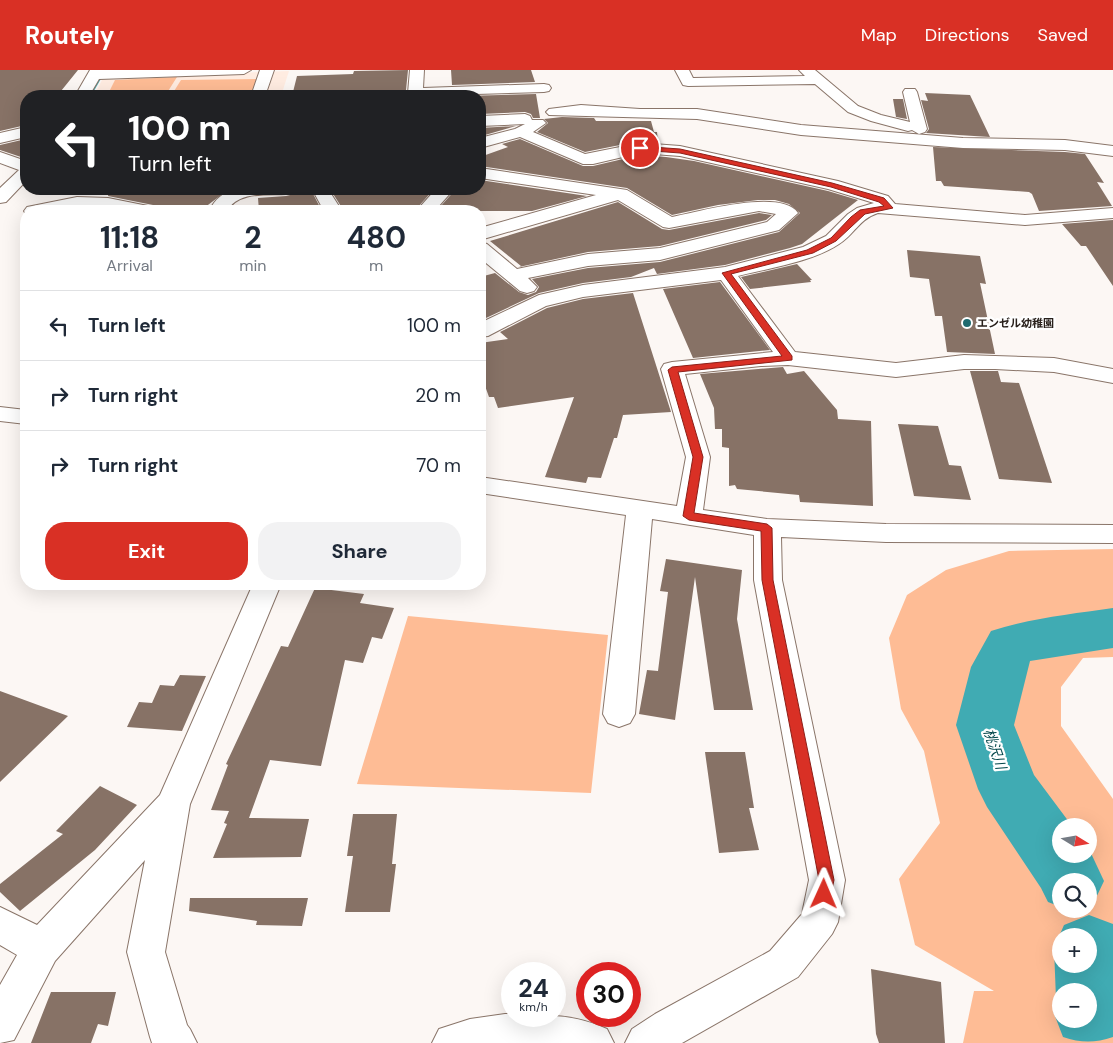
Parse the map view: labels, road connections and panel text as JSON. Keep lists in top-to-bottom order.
{
  "water": ["桃沢川"],
  "places": ["エンゼル幼稚園"],
  "north": "right",
  "page": {
    "header": "Routely",
    "nav": ["Map", "Directions", "Saved"],
    "turn": ["100 m", "Turn left"],
    "eta": [
      "11:18",
      "Arrival",
      "2",
      "min",
      "480",
      "m"
    ],
    "list": [
      {
        "name": "Turn left",
        "value": "100 m"
      },
      {
        "name": "Turn right",
        "value": "20 m"
      },
      {
        "name": "Turn right",
        "value": "70 m"
      }
    ],
    "buttons": ["Exit", "Share"],
    "map_buttons": ["+", "−"],
    "speed": "24 km/h",
    "limit": "30"
  }
}
